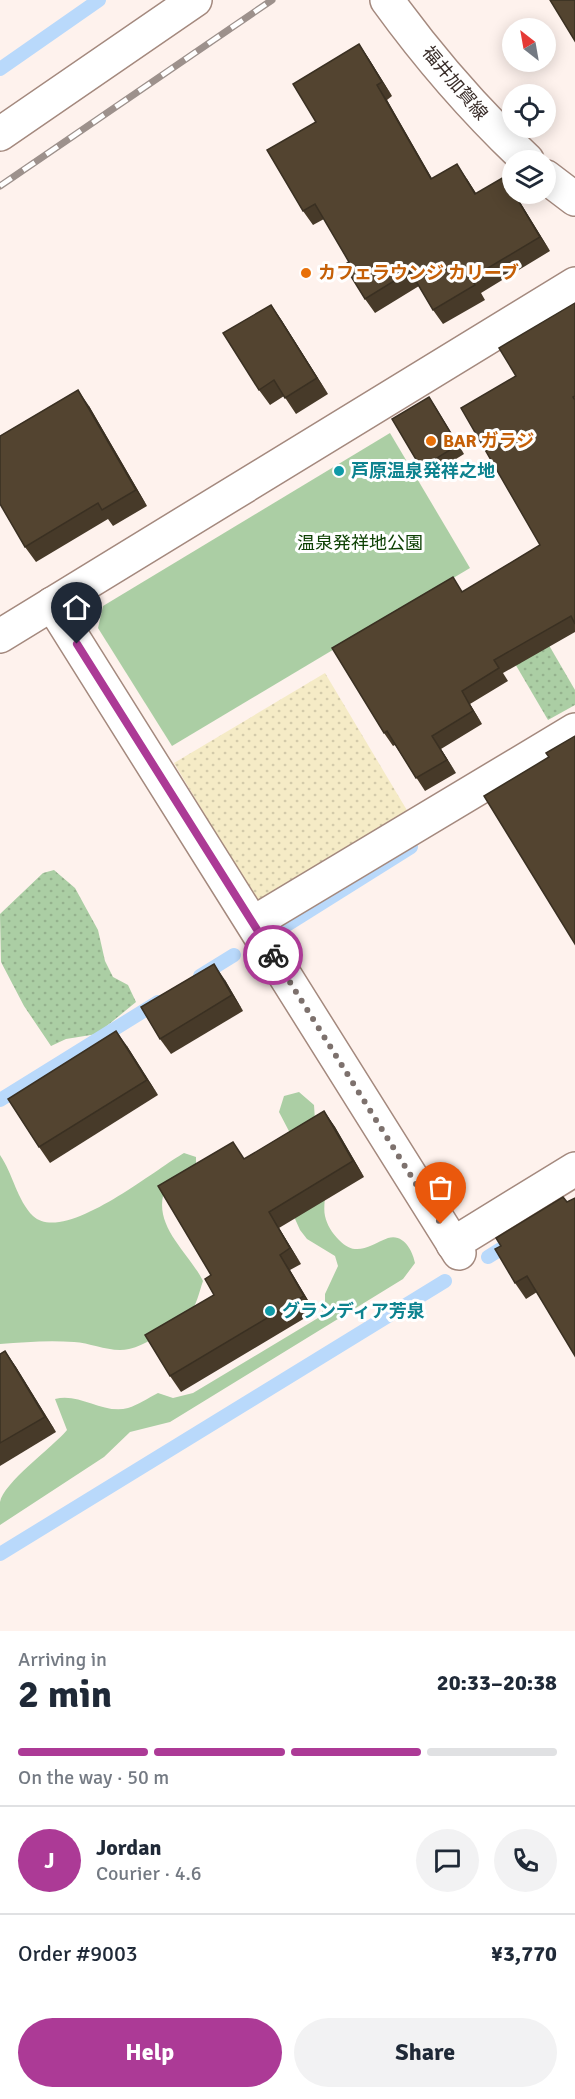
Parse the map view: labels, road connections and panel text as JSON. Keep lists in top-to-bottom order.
{
  "streets": {
    "street": ["福井加賀線"]
  },
  "parks": ["温泉発祥地公園"],
  "places": [
    "カフェラウンジ カリーブ",
    "BAR ガラジ",
    "芦原温泉発祥之地",
    "グランディア芳泉"
  ],
  "north": "top left",
  "page": {
    "heading": ["2 min", "Arriving in", "20:33–20:38"],
    "panel": [
      "Jordan",
      "Courier · 4.6",
      "Order #9003",
      "¥3,770"
    ],
    "bar": "On the way · 50 m",
    "round": "J",
    "buttons": ["Help", "Share"]
  }
}
